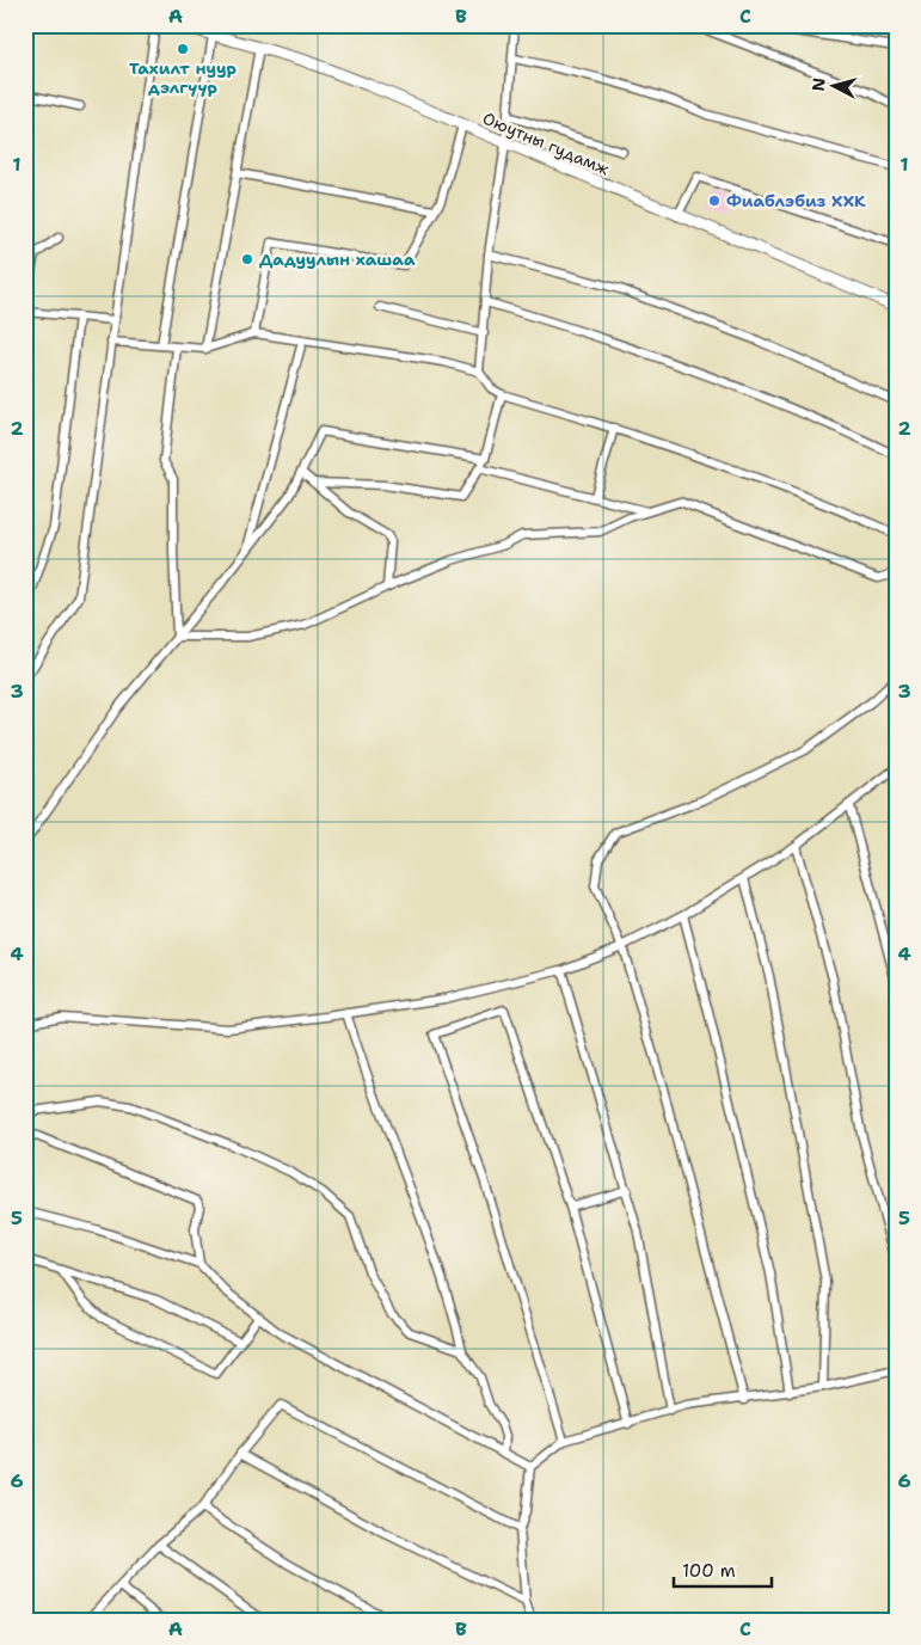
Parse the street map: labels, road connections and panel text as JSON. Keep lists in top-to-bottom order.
{
  "streets": {
    "street": ["Оюутны гудамж"]
  },
  "places": ["Тахилт нуур дэлгүүр", "Фиаблэбиз ХХК", "Дадуулын хашаа"],
  "scale_bar": "100 m",
  "north": "left",
  "grid": {
    "columns": ["A", "B", "C"],
    "rows": [
      "1",
      "2",
      "3",
      "4",
      "5",
      "6"
    ]
  }
}
